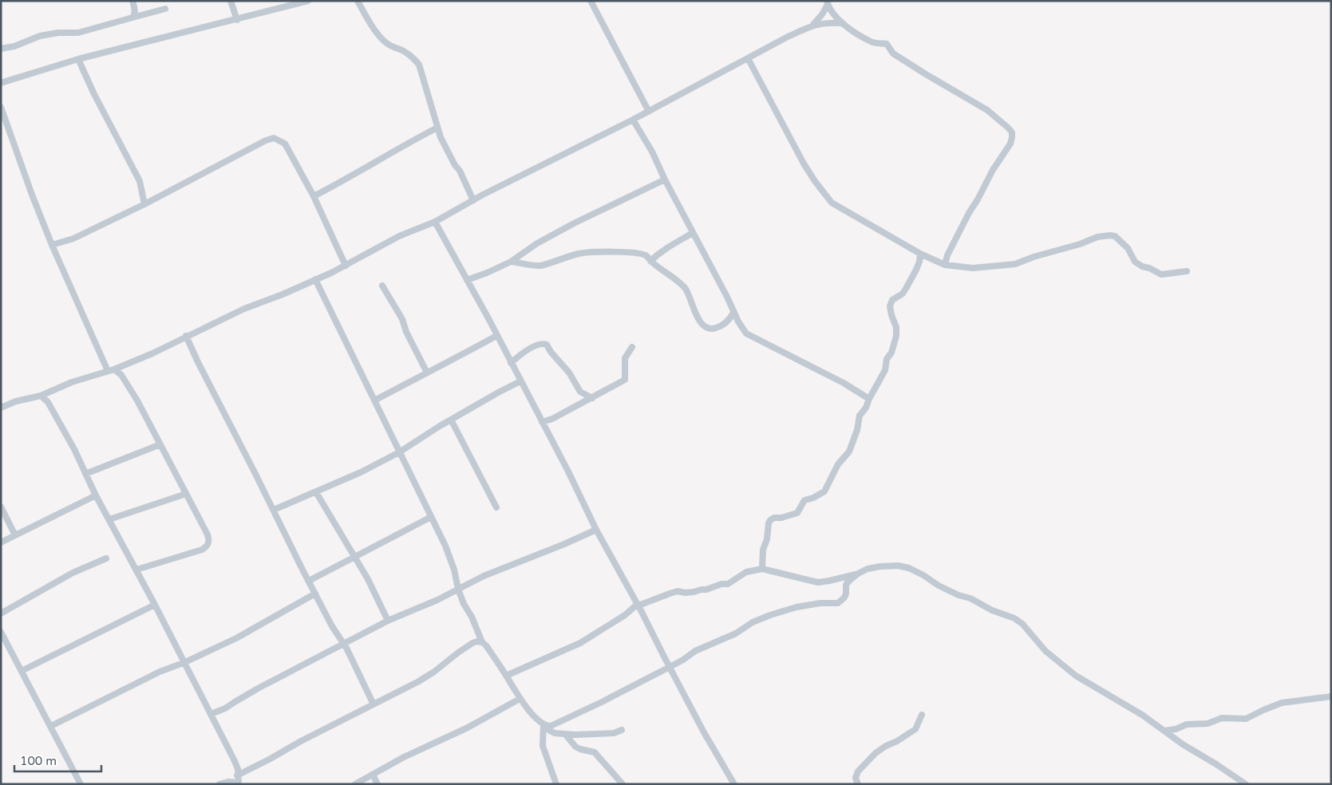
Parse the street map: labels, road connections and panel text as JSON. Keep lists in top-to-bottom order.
{
  "scale_bar": "100 m"
}
